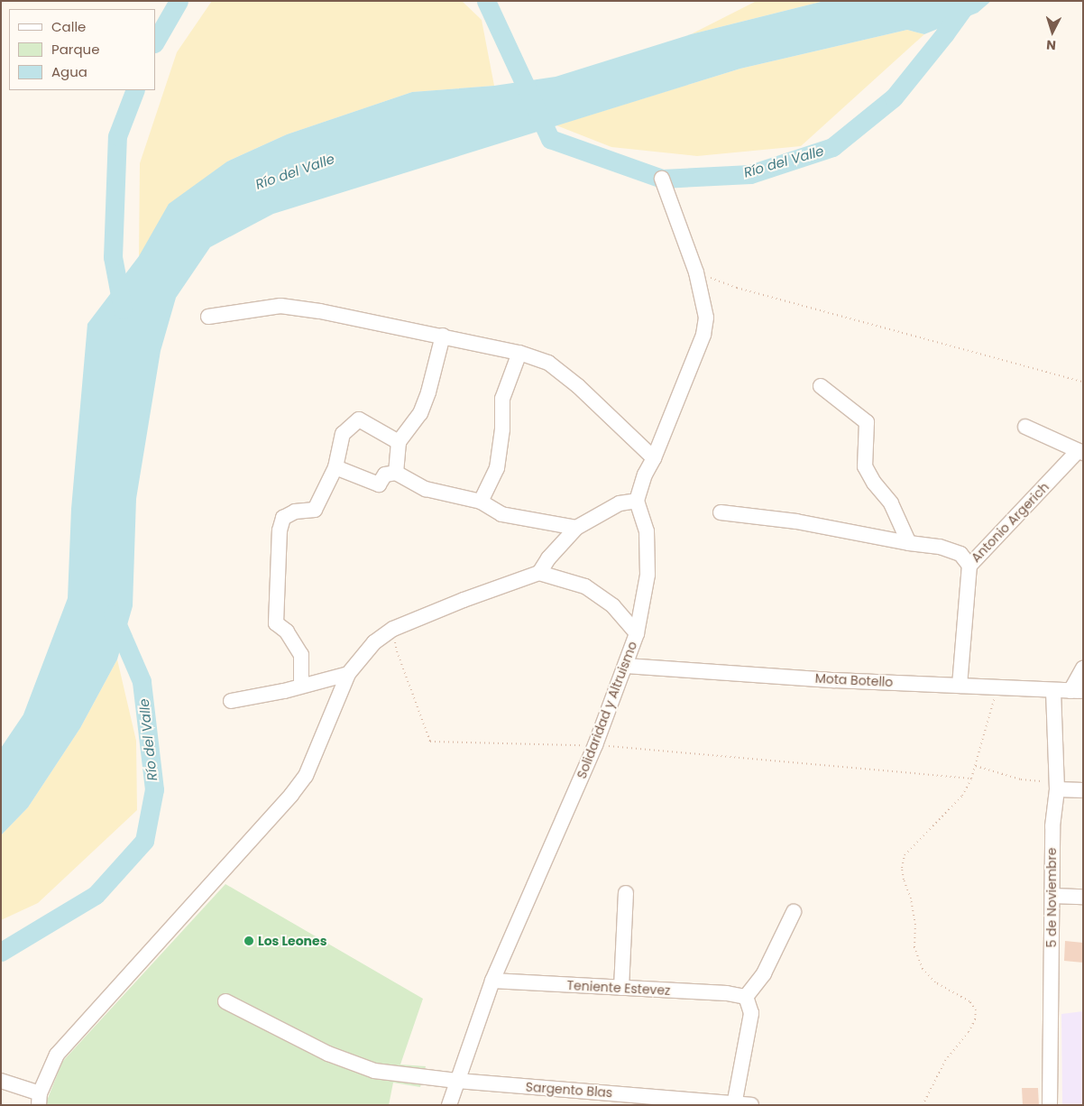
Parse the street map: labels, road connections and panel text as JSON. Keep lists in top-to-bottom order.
{
  "streets": {
    "street": [
      "Antonio Argerich",
      "Mota Botello",
      "Solidaridad y Altruismo",
      "5 de Noviembre",
      "Teniente Estevez",
      "Sargento Blas"
    ]
  },
  "crossings": [
    ["Antonio Argerich", "Mota Botello"],
    ["Mota Botello", "Solidaridad y Altruismo"],
    ["Mota Botello", "5 de Noviembre"],
    ["Solidaridad y Altruismo", "Teniente Estevez"],
    ["Solidaridad y Altruismo", "Sargento Blas"]
  ],
  "water": ["Río del Valle"],
  "places": ["Los Leones"],
  "legend": ["Calle", "Parque", "Agua"],
  "north": "bottom"
}
